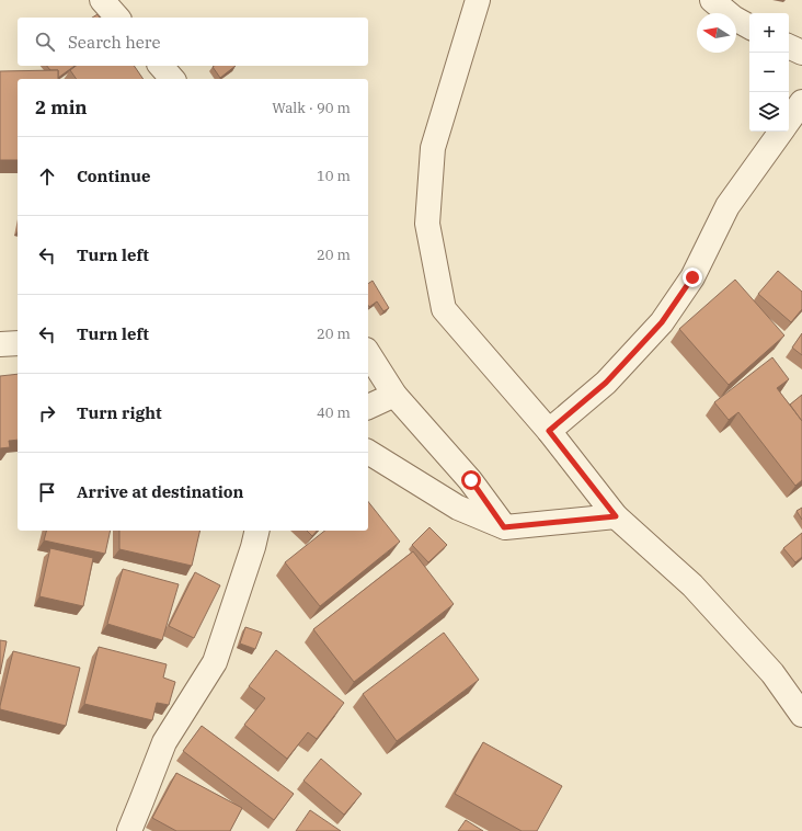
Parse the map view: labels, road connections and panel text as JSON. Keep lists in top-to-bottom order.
{
  "north": "left",
  "page": {
    "map_buttons": ["+", "−"],
    "search": "Search here",
    "heading": ["2 min", "Walk · 90 m"],
    "list": [
      ["Continue", "10 m"],
      ["Turn left", "20 m"],
      ["Turn left", "20 m"],
      ["Turn right", "40 m"],
      "Arrive at destination"
    ]
  }
}
